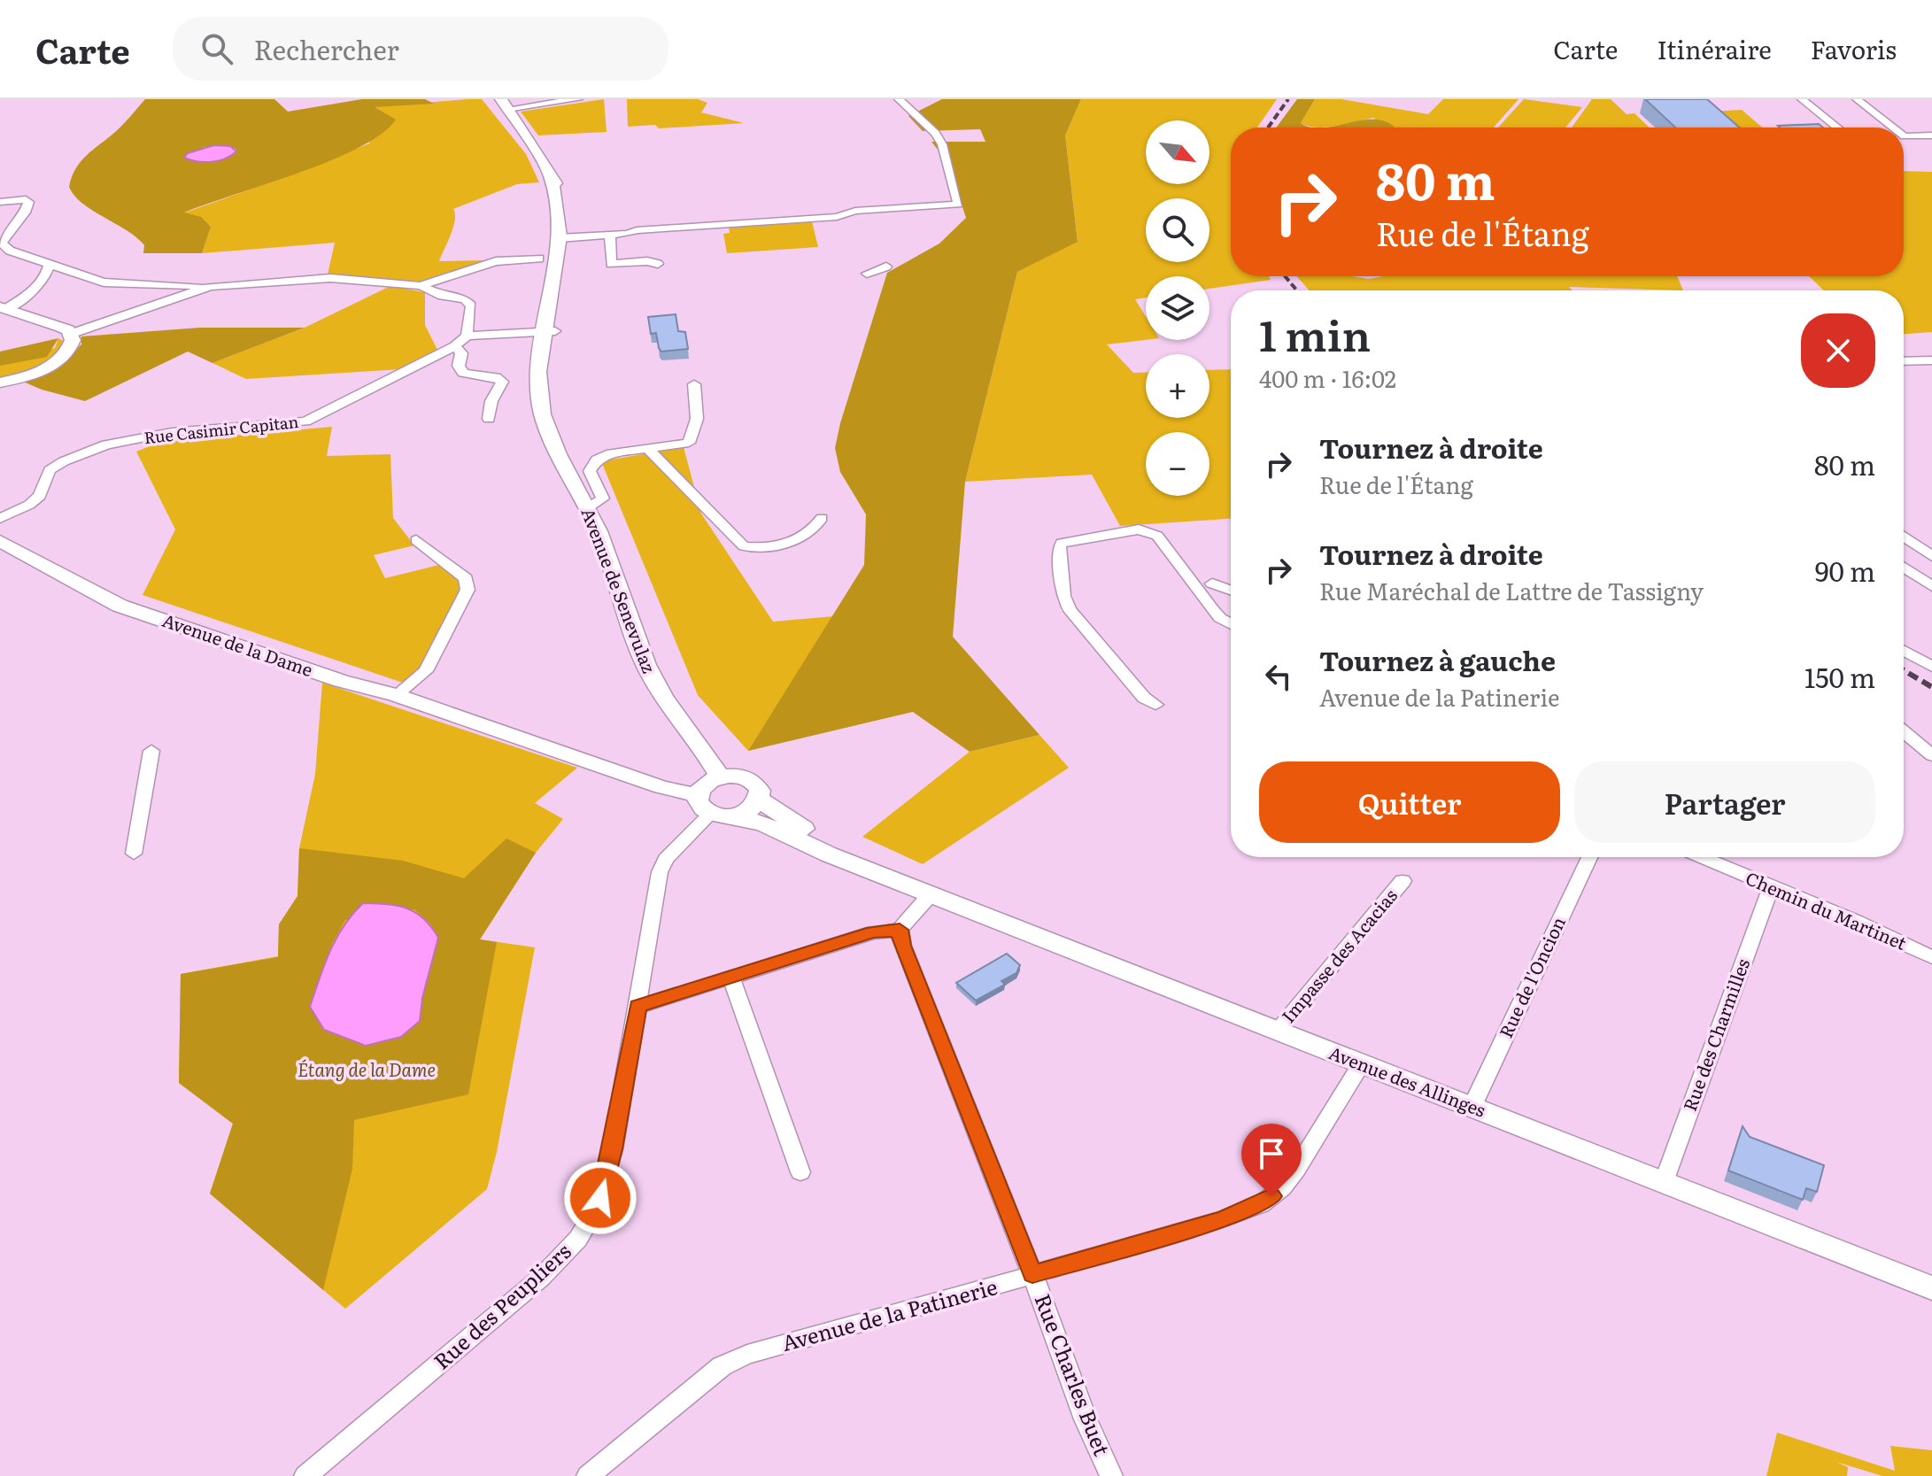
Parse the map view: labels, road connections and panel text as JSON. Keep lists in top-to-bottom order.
{
  "streets": {
    "main road": ["Avenue de Senevulaz", "Avenue de la Dame", "Avenue des Allinges"],
    "street": [
      "Rue Casimir Capitan",
      "Chemin du Martinet",
      "Impasse des Acacias",
      "Rue de l'Oncion",
      "Rue des Charmilles",
      "Rue des Peupliers",
      "Avenue de la Patinerie",
      "Rue Charles Buet"
    ]
  },
  "crossings": [
    ["Avenue de Senevulaz", "Avenue de la Dame"],
    ["Avenue de Senevulaz", "Avenue des Allinges"],
    ["Avenue de Senevulaz", "Rue des Peupliers"],
    ["Avenue de la Dame", "Avenue des Allinges"],
    ["Avenue de la Dame", "Rue des Peupliers"],
    ["Chemin du Martinet", "Rue des Charmilles"],
    ["Impasse des Acacias", "Avenue des Allinges"],
    ["Rue de l'Oncion", "Avenue des Allinges"],
    ["Rue des Charmilles", "Avenue des Allinges"],
    ["Avenue des Allinges", "Rue des Peupliers"],
    ["Avenue des Allinges", "Avenue de la Patinerie"],
    ["Avenue de la Patinerie", "Rue Charles Buet"]
  ],
  "parks": ["Étang de la Dame"],
  "north": "bottom right",
  "page": {
    "header": "Carte",
    "search": "Rechercher",
    "nav": ["Carte", "Itinéraire", "Favoris"],
    "map_buttons": ["+", "−"],
    "turn": ["80 m", "Rue de l'Étang"],
    "heading": ["1 min", "400 m · 16:02"],
    "list": [
      {
        "name": "Tournez à droite",
        "note": "Rue de l'Étang",
        "value": "80 m"
      },
      {
        "name": "Tournez à droite",
        "note": "Rue Maréchal de Lattre de Tassigny",
        "value": "90 m"
      },
      {
        "name": "Tournez à gauche",
        "note": "Avenue de la Patinerie",
        "value": "150 m"
      }
    ],
    "buttons": ["Quitter", "Partager"]
  }
}
